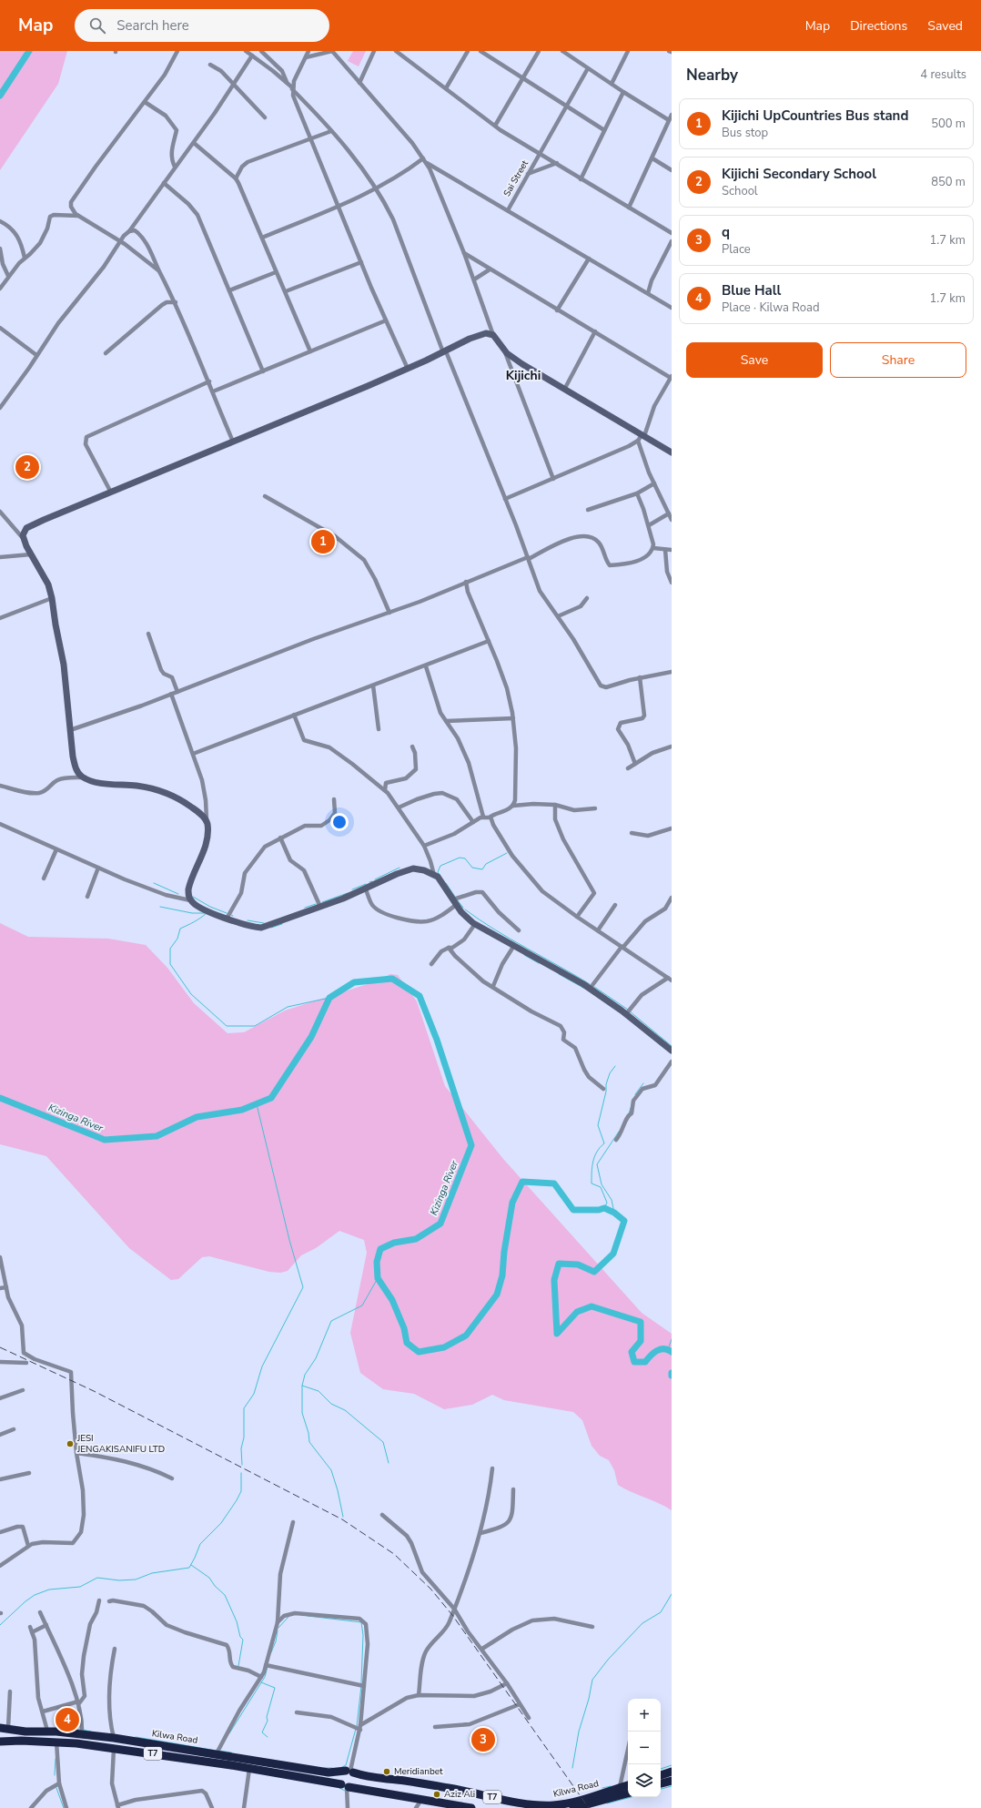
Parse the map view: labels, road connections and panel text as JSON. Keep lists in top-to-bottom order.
{
  "streets": {
    "highway": ["Kilwa Road", "T7"],
    "street": ["Sai Street"]
  },
  "districts": ["Kijichi"],
  "water": ["Kizinga River"],
  "places": ["JESI JENGAKISANIFU LTD", "Meridianbet", "Aziz Ali"],
  "page": {
    "header": "Map",
    "search": "Search here",
    "nav": ["Map", "Directions", "Saved"],
    "heading": ["Nearby", "4 results"],
    "list": [
      {
        "mark": "1",
        "name": "Kijichi UpCountries Bus stand",
        "note": "Bus stop",
        "value": "500 m"
      },
      {
        "mark": "2",
        "name": "Kijichi Secondary School",
        "note": "School",
        "value": "850 m"
      },
      {
        "mark": "3",
        "name": "q",
        "note": "Place",
        "value": "1.7 km"
      },
      {
        "mark": "4",
        "name": "Blue Hall",
        "note": "Place · Kilwa Road",
        "value": "1.7 km"
      }
    ],
    "buttons": ["Save", "Share"],
    "pins": [
      "2",
      "1",
      "4",
      "3"
    ],
    "map_buttons": ["+", "−"]
  }
}
